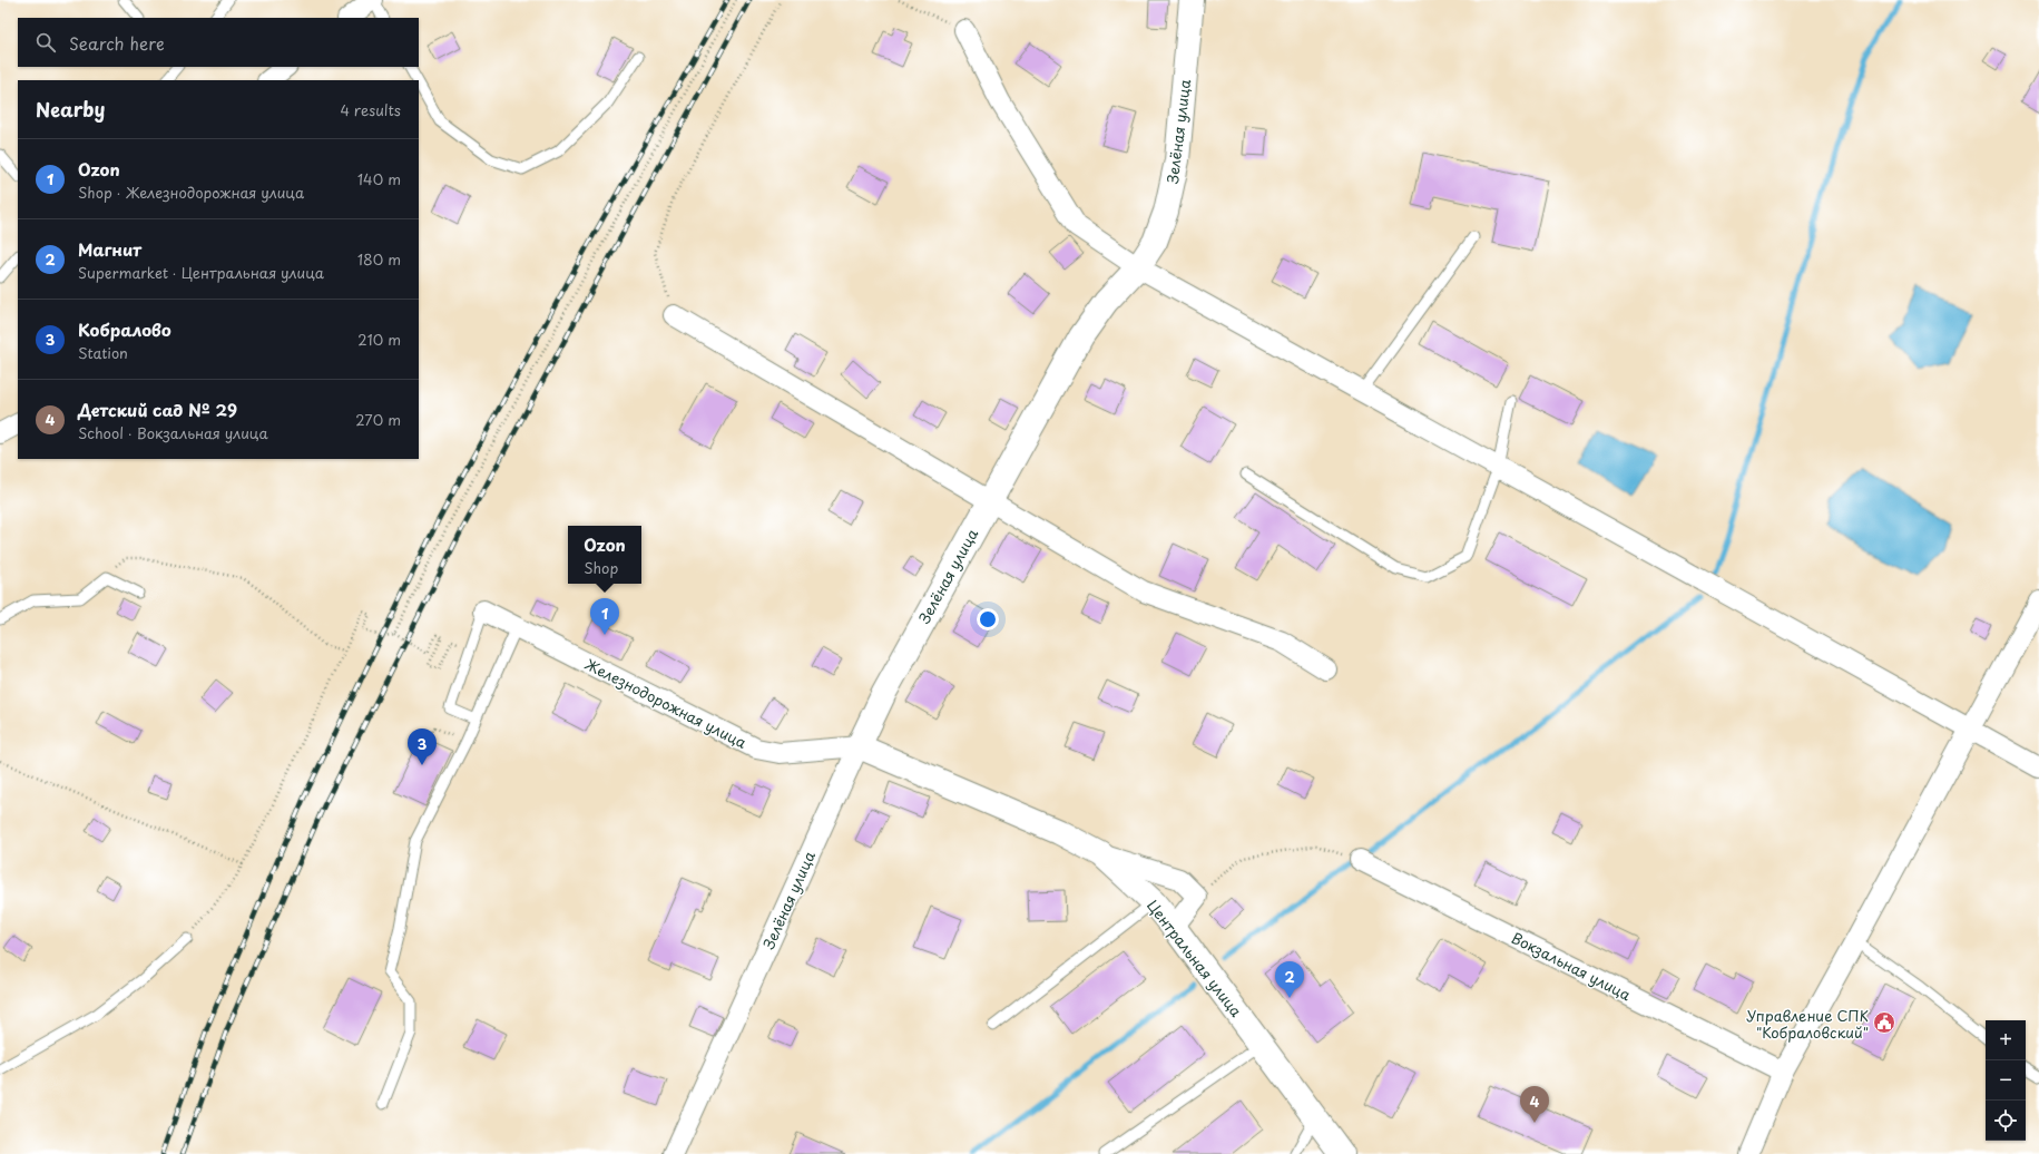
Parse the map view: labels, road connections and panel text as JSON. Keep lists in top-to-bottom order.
{
  "streets": {
    "street": [
      "Зелёная улица",
      "Железнодорожная улица",
      "Центральная улица",
      "Вокзальная улица"
    ]
  },
  "crossings": [
    ["Зелёная улица", "Железнодорожная улица"],
    ["Зелёная улица", "Центральная улица"],
    ["Железнодорожная улица", "Центральная улица"]
  ],
  "places": {
    "public building": ["Управление СПК \"Кобраловский\""]
  },
  "page": {
    "search": "Search here",
    "heading": ["Nearby", "4 results"],
    "list": [
      {
        "mark": "1",
        "name": "Ozon",
        "note": "Shop · Железнодорожная улица",
        "value": "140 m"
      },
      {
        "mark": "2",
        "name": "Магнит",
        "note": "Supermarket · Центральная улица",
        "value": "180 m"
      },
      {
        "mark": "3",
        "name": "Кобралово",
        "note": "Station",
        "value": "210 m"
      },
      {
        "mark": "4",
        "name": "Детский сад № 29",
        "note": "School · Вокзальная улица",
        "value": "270 m"
      }
    ],
    "popup": ["Ozon", "Shop"],
    "pins": [
      "1",
      "3",
      "2",
      "4"
    ],
    "map_buttons": ["+", "−"]
  }
}
